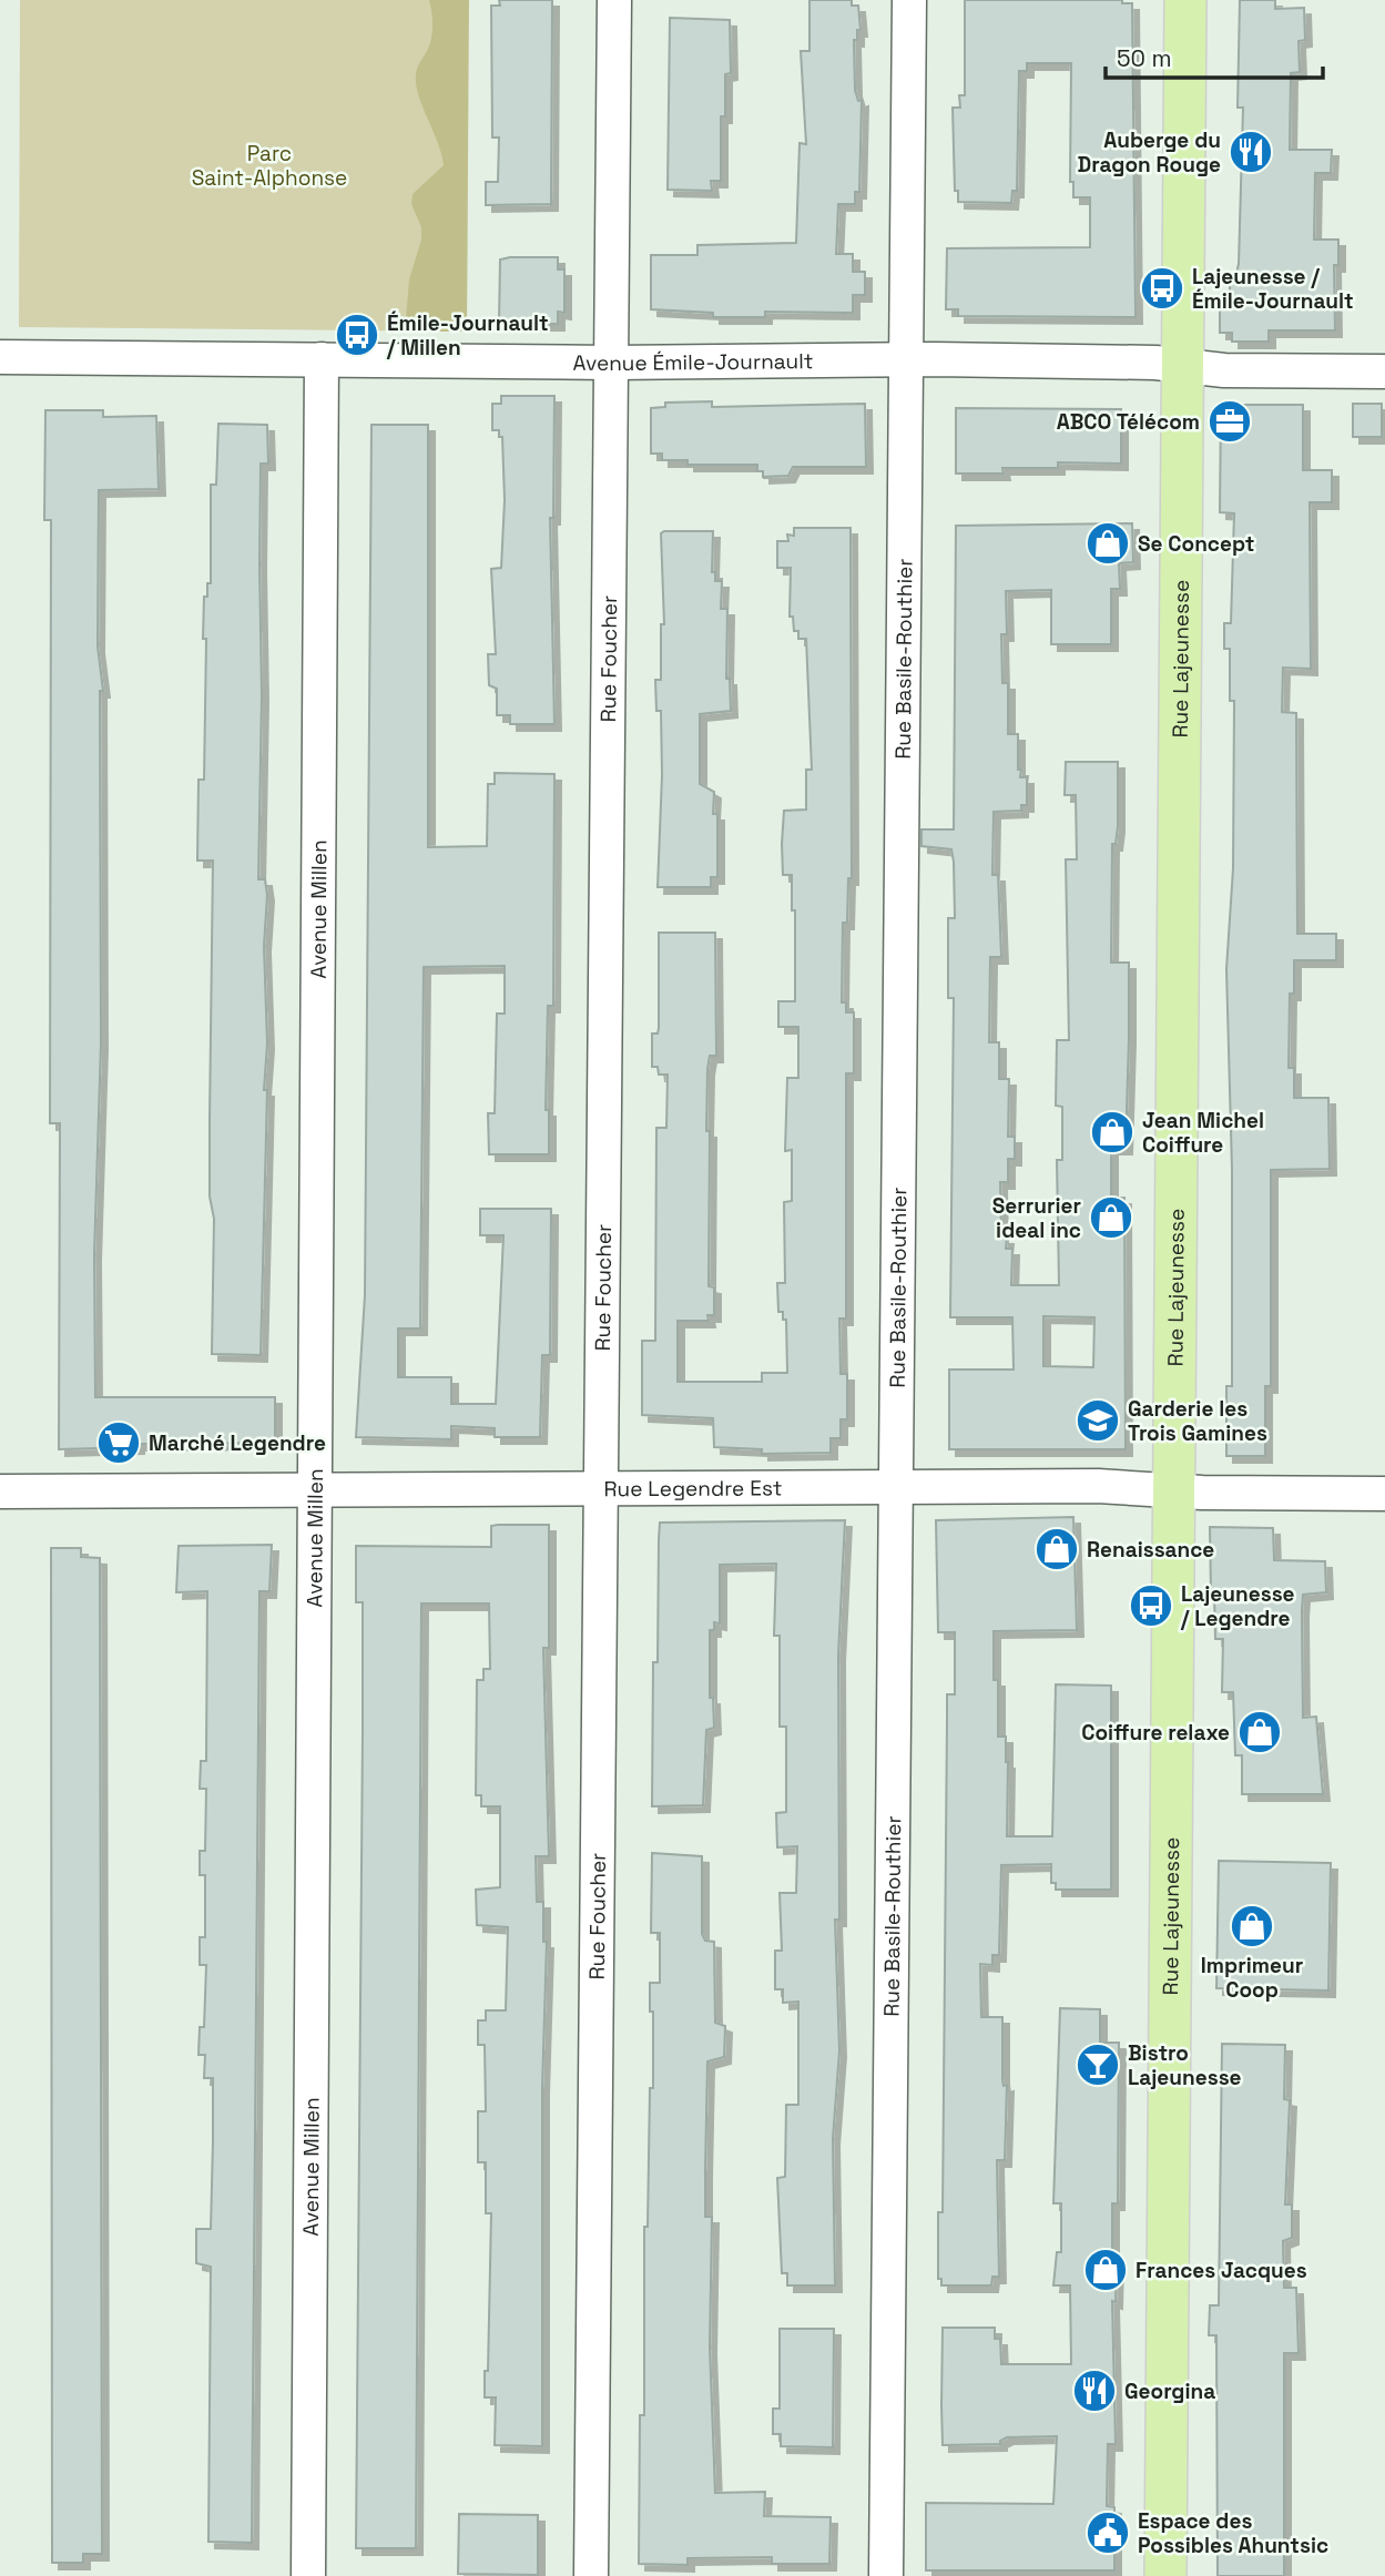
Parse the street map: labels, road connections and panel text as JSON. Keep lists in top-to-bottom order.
{
  "streets": {
    "main road": ["Rue Lajeunesse"],
    "street": [
      "Avenue Émile-Journault",
      "Rue Basile-Routhier",
      "Rue Foucher",
      "Avenue Millen",
      "Rue Legendre Est"
    ]
  },
  "crossings": [
    ["Avenue Émile-Journault", "Rue Basile-Routhier"],
    ["Avenue Émile-Journault", "Rue Foucher"],
    ["Avenue Émile-Journault", "Rue Lajeunesse"],
    ["Avenue Émile-Journault", "Avenue Millen"],
    ["Rue Basile-Routhier", "Rue Legendre Est"],
    ["Rue Foucher", "Rue Legendre Est"],
    ["Rue Lajeunesse", "Rue Legendre Est"],
    ["Avenue Millen", "Rue Legendre Est"]
  ],
  "parks": ["Parc Saint-Alphonse"],
  "places": {
    "restaurant": ["Auberge du Dragon Rouge", "Georgina"],
    "bus stop": ["Lajeunesse / Émile-Journault", "Émile-Journault / Millen", "Lajeunesse / Legendre"],
    "office": ["ABCO Télécom"],
    "shop": [
      "Se Concept",
      "Jean Michel Coiffure",
      "Serrurier ideal inc",
      "Renaissance",
      "Coiffure relaxe",
      "Imprimeur Coop",
      "Frances Jacques"
    ],
    "school or university": ["Garderie les Trois Gamines"],
    "supermarket": ["Marché Legendre"],
    "bar": ["Bistro Lajeunesse"],
    "public building": ["Espace des Possibles Ahuntsic"]
  },
  "scale_bar": "50 m"
}
